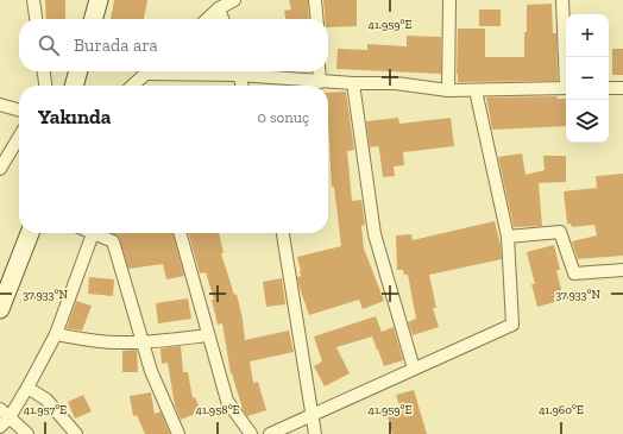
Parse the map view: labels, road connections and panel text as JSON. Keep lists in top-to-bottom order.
{
  "page": {
    "map_buttons": ["+", "−"],
    "search": "Burada ara",
    "heading": ["Yakında", "0 sonuç"]
  },
  "coordinates": [
    "41.959°E",
    "37.933°N",
    "41.957°E",
    "41.958°E",
    "41.960°E"
  ]
}
